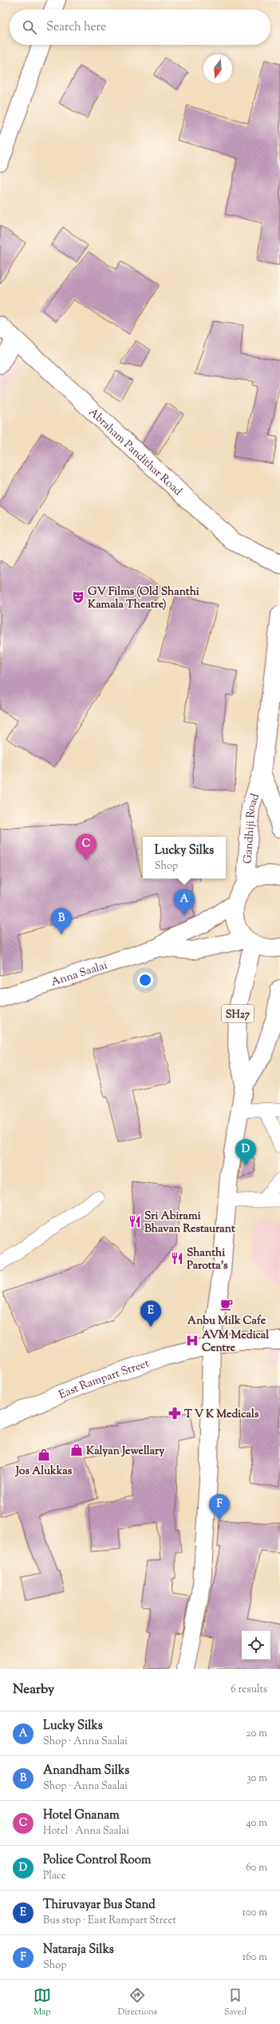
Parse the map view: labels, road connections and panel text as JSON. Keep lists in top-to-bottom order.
{
  "streets": {
    "main road": [
      "Abraham Pandithar Road",
      "Gandhiji Road",
      "Anna Saalai",
      "SH27",
      "East Rampart Street"
    ]
  },
  "crossings": [
    ["Anna Saalai", "SH27"],
    ["SH27", "East Rampart Street"]
  ],
  "places": {
    "theatre": ["GV Films (Old Shanthi Kamala Theatre)"],
    "restaurant": ["Sri Abirami Bhavan Restaurant", "Shanthi Parotta's"],
    "cafe": ["Anbu Milk Cafe"],
    "hospital": ["AVM Medical Centre"],
    "pharmacy": ["T V K Medicals"],
    "shop": ["Kalyan Jewellary", "Jos Alukkas"]
  },
  "north": "bottom",
  "page": {
    "search": "Search here",
    "pins": [
      "C",
      "A",
      "B",
      "D",
      "E",
      "F"
    ],
    "popup": ["Lucky Silks", "Shop"],
    "heading": ["Nearby", "6 results"],
    "list": [
      {
        "mark": "A",
        "name": "Lucky Silks",
        "note": "Shop · Anna Saalai",
        "value": "20 m"
      },
      {
        "mark": "B",
        "name": "Anandham Silks",
        "note": "Shop · Anna Saalai",
        "value": "30 m"
      },
      {
        "mark": "C",
        "name": "Hotel Gnanam",
        "note": "Hotel · Anna Saalai",
        "value": "40 m"
      },
      {
        "mark": "D",
        "name": "Police Control Room",
        "note": "Place",
        "value": "60 m"
      },
      {
        "mark": "E",
        "name": "Thiruvayar Bus Stand",
        "note": "Bus stop · East Rampart Street",
        "value": "100 m"
      },
      {
        "mark": "F",
        "name": "Nataraja Silks",
        "note": "Shop",
        "value": "160 m"
      }
    ],
    "nav": ["Map", "Directions", "Saved"]
  }
}
